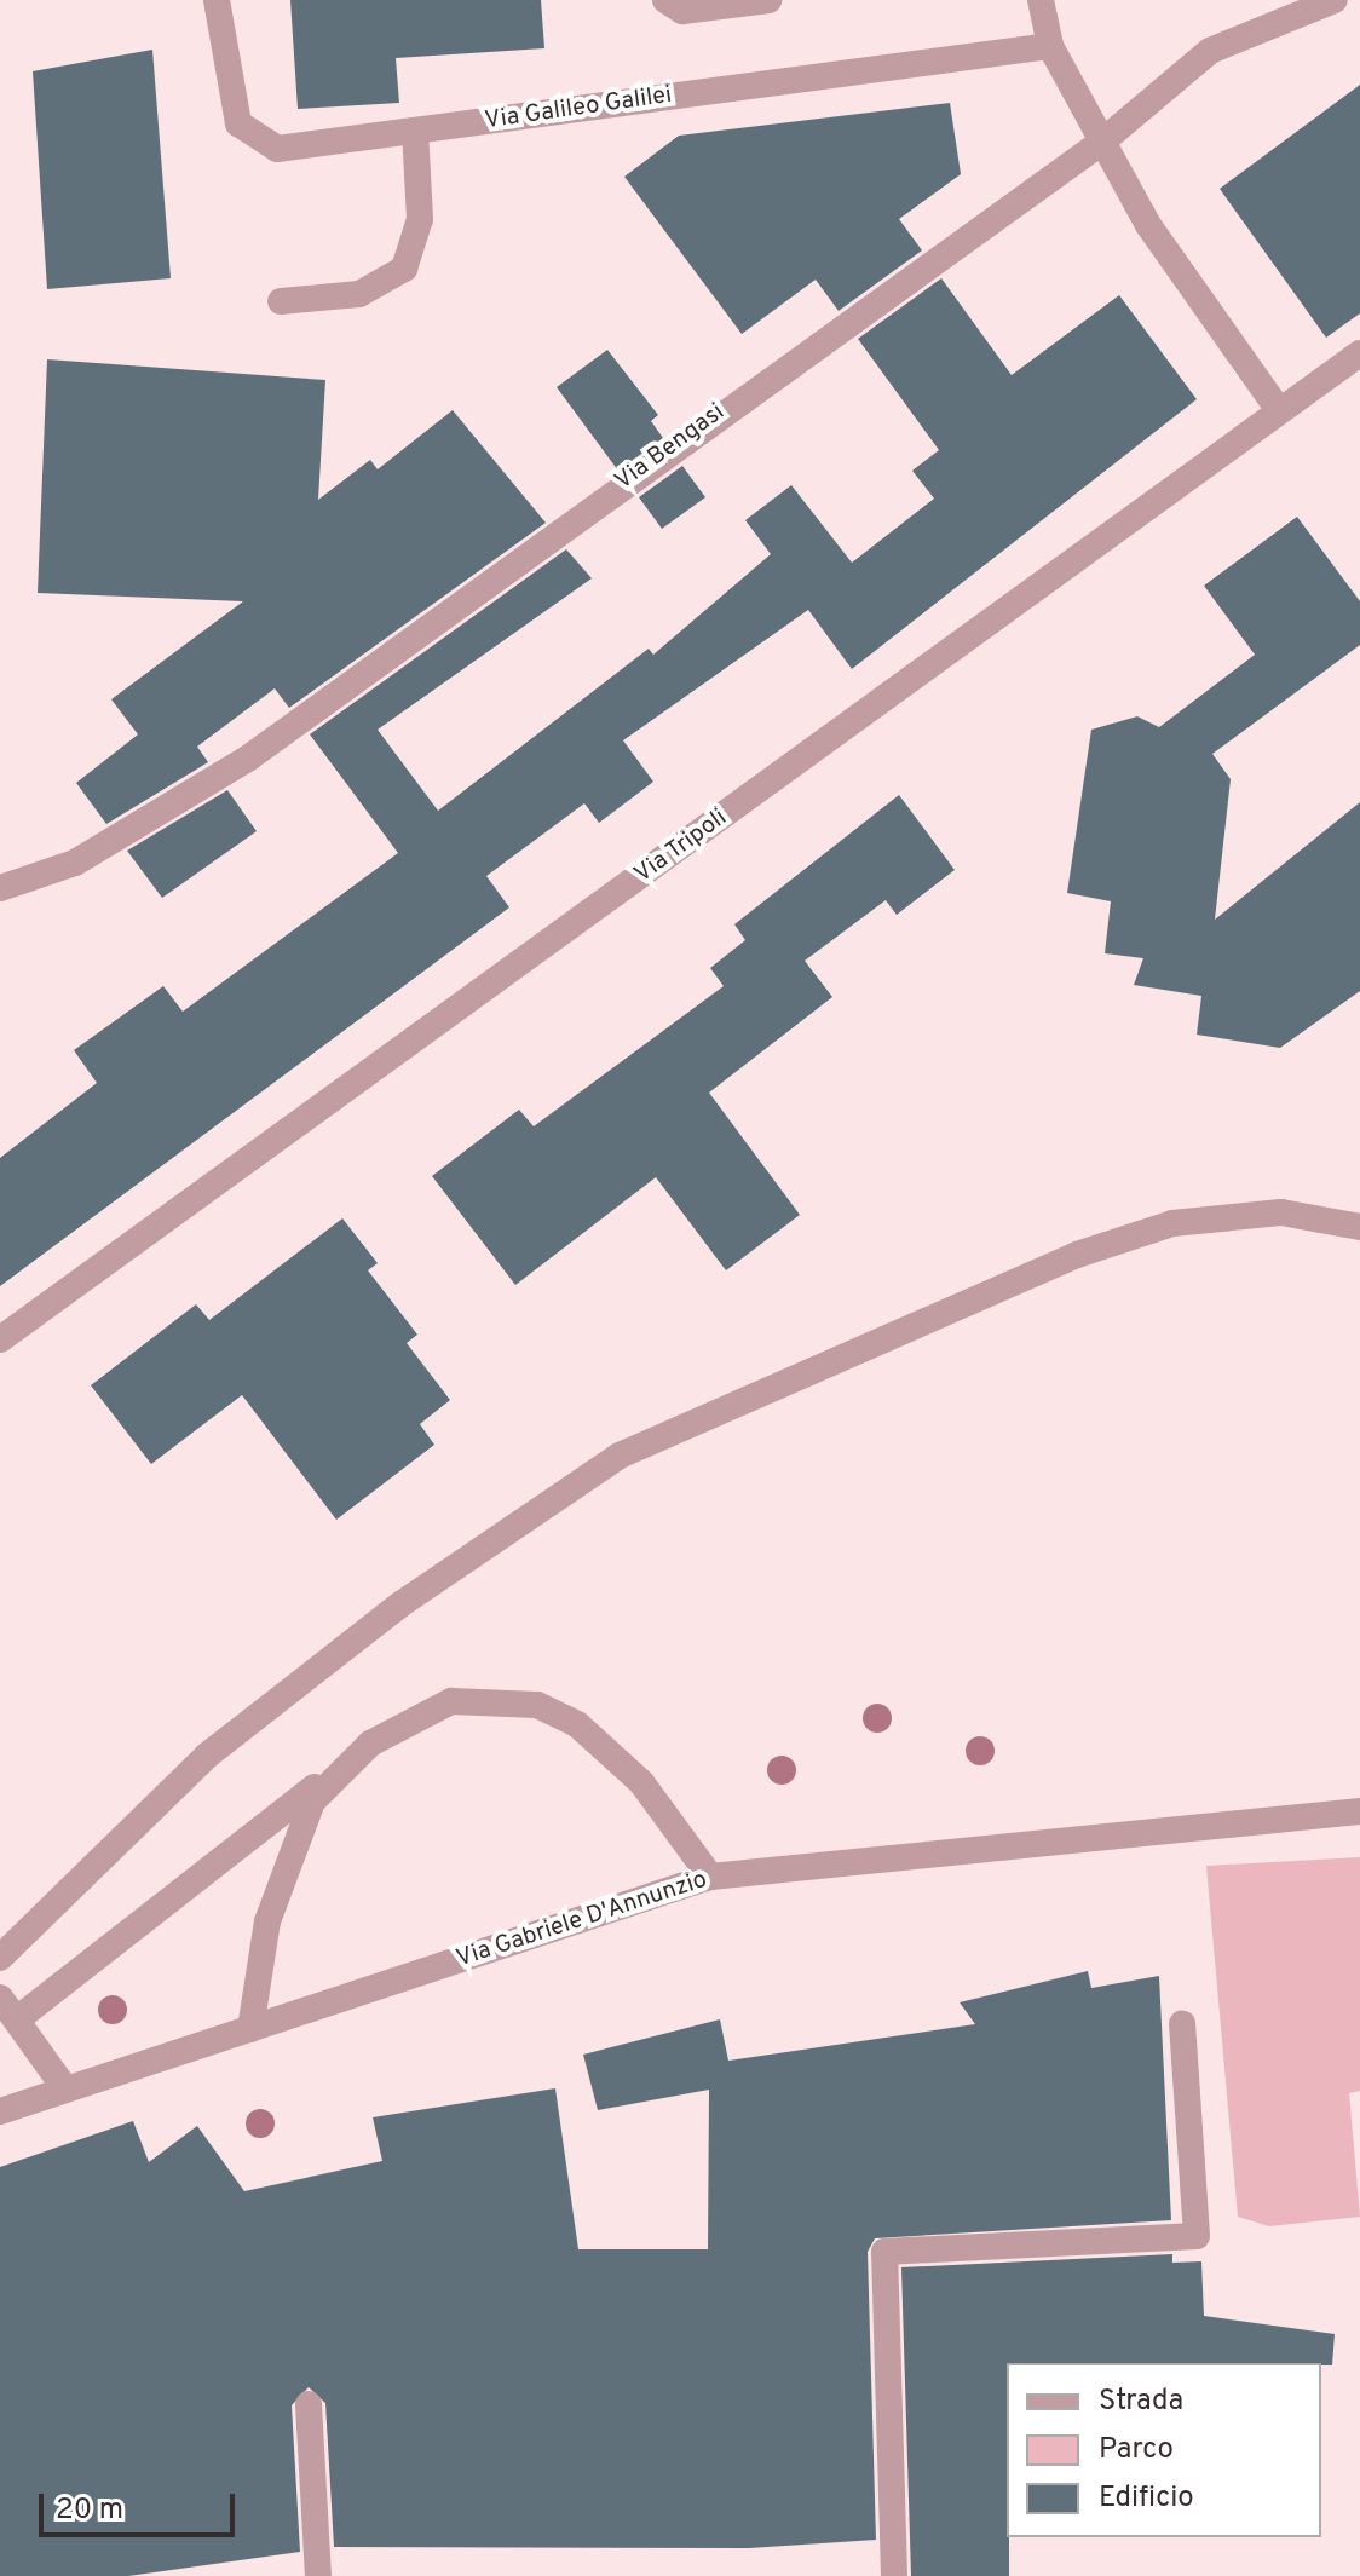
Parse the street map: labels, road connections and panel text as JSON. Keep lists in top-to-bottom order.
{
  "streets": {
    "street": [
      "Via Galileo Galilei",
      "Via Bengasi",
      "Via Tripoli",
      "Via Gabriele D'Annunzio"
    ]
  },
  "legend": ["Strada", "Parco", "Edificio"],
  "scale_bar": "20 m"
}
